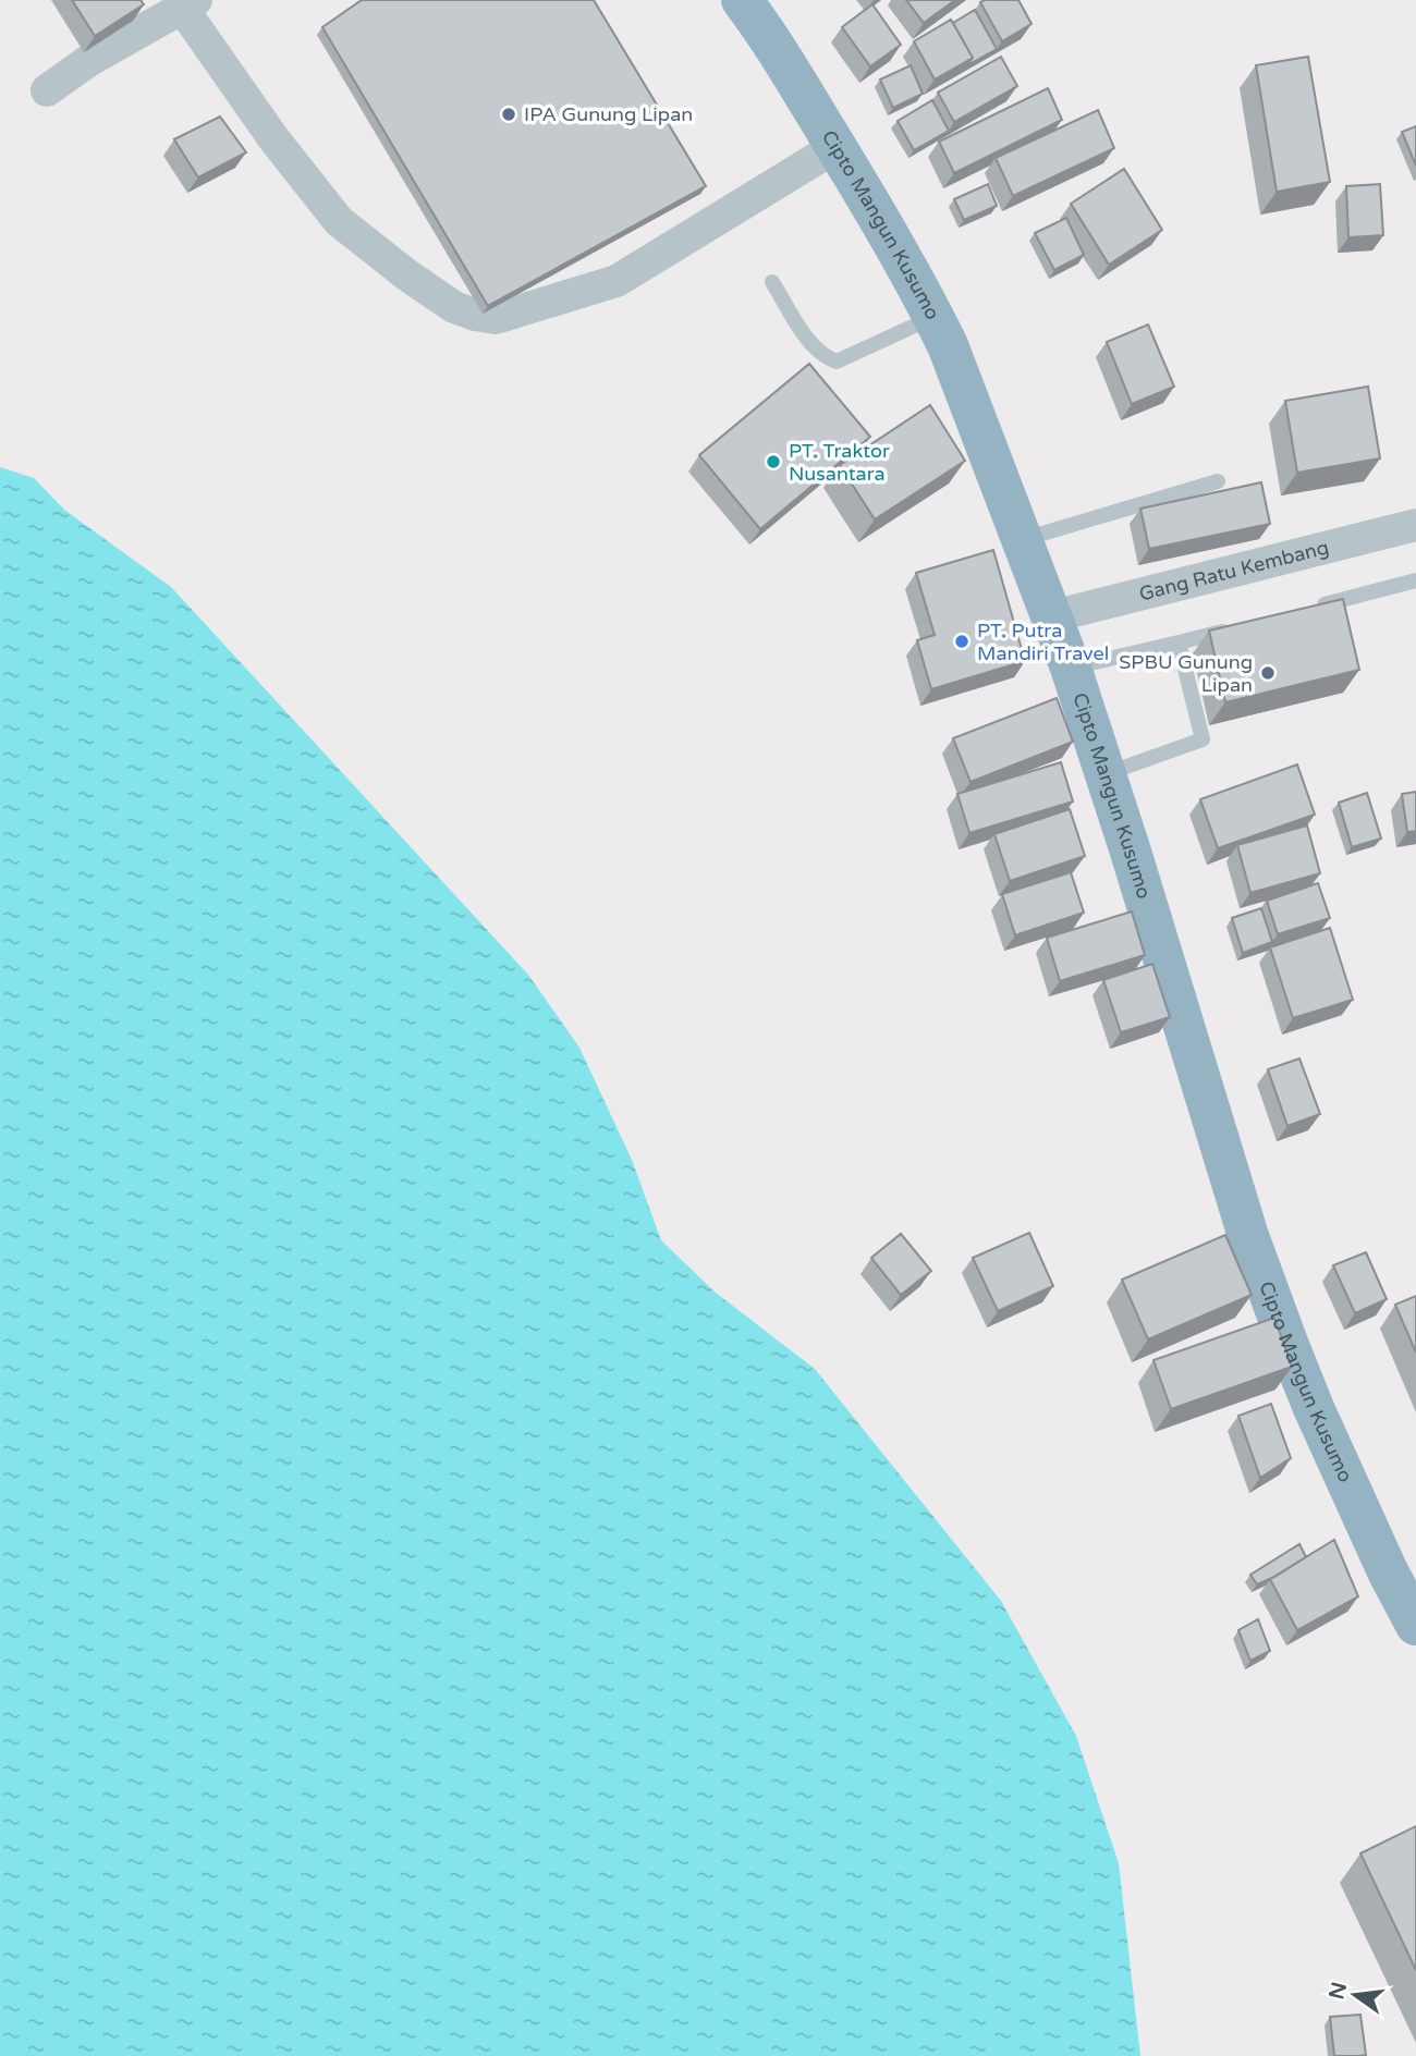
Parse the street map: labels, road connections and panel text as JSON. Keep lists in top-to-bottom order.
{
  "streets": {
    "highway": ["Cipto Mangun Kusumo"],
    "street": ["Gang Ratu Kembang"]
  },
  "crossings": [
    ["Cipto Mangun Kusumo", "Gang Ratu Kembang"]
  ],
  "places": [
    "IPA Gunung Lipan",
    "PT. Traktor Nusantara",
    "PT. Putra Mandiri Travel",
    "SPBU Gunung Lipan"
  ],
  "north": "left"
}
